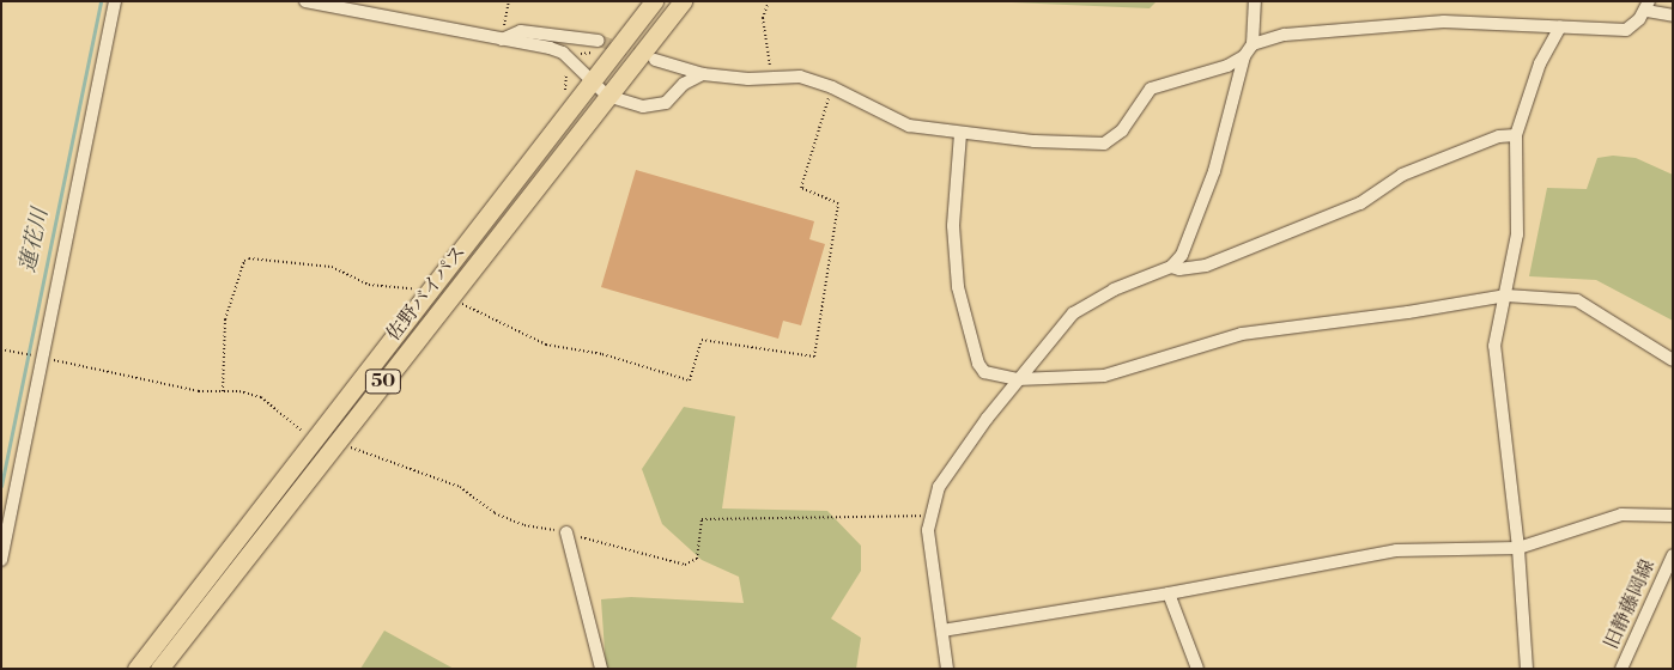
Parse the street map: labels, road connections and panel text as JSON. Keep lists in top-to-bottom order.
{
  "streets": {
    "highway": ["佐野バイパス", "50"],
    "street": ["旧静藤岡線"]
  },
  "water": ["蓮花川"]
}
